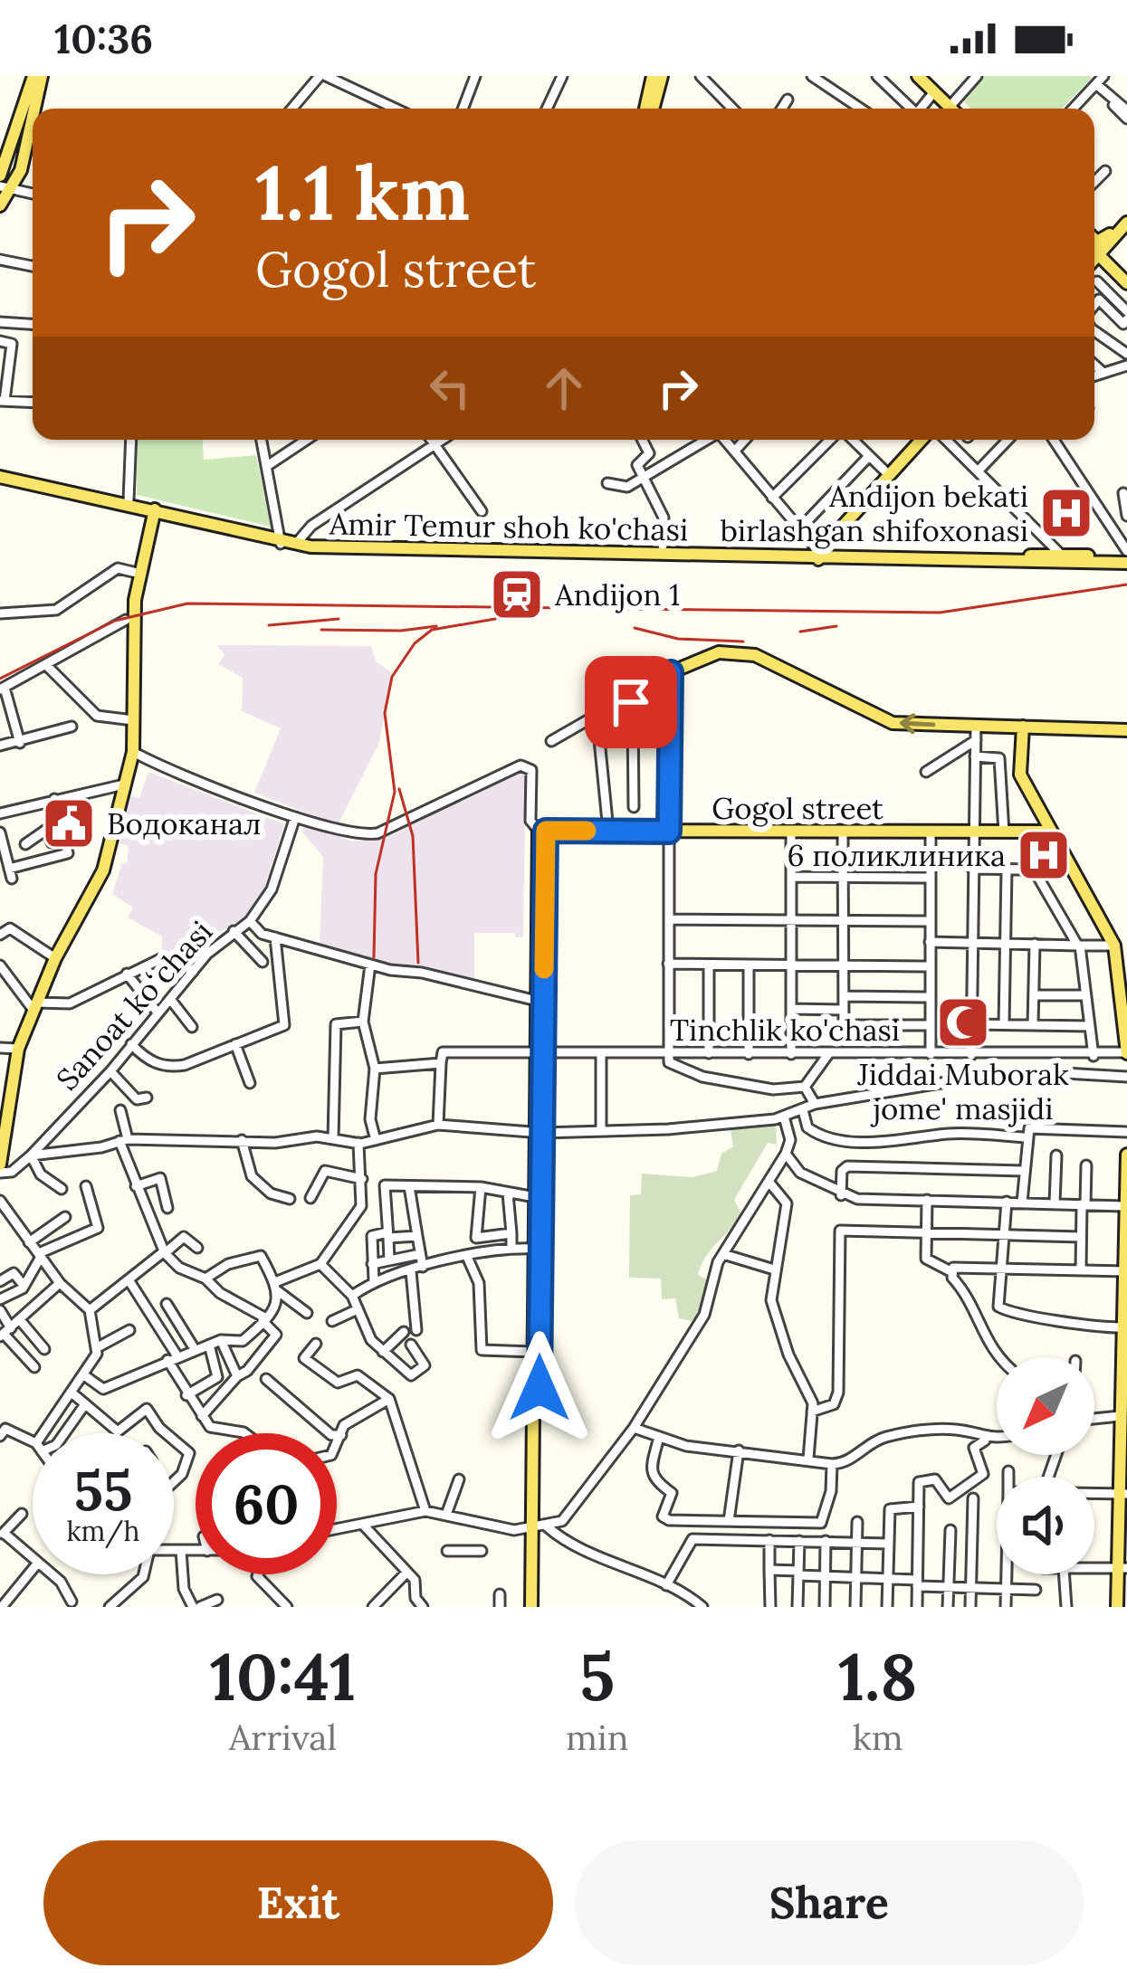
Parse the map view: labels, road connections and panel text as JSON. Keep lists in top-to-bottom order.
{
  "streets": {
    "main road": ["Amir Temur shoh ko'chasi", "Gogol street"],
    "street": ["Sanoat koʻchasi", "Tinchlik ko'chasi"]
  },
  "places": {
    "hospital": ["Аndijon bekati birlashgan shifoxonasi", "6 поликлиника"],
    "station": ["Andijon 1"],
    "public building": ["Водоканал"],
    "mosque": ["Jiddai Muborak jome' masjidi"]
  },
  "north": "bottom left",
  "page": {
    "status": "10:36",
    "turn": ["1.1 km", "Gogol street"],
    "speed": "55 km/h",
    "limit": "60",
    "eta": [
      "10:41",
      "Arrival",
      "5",
      "min",
      "1.8",
      "km"
    ],
    "buttons": ["Exit", "Share"]
  }
}
